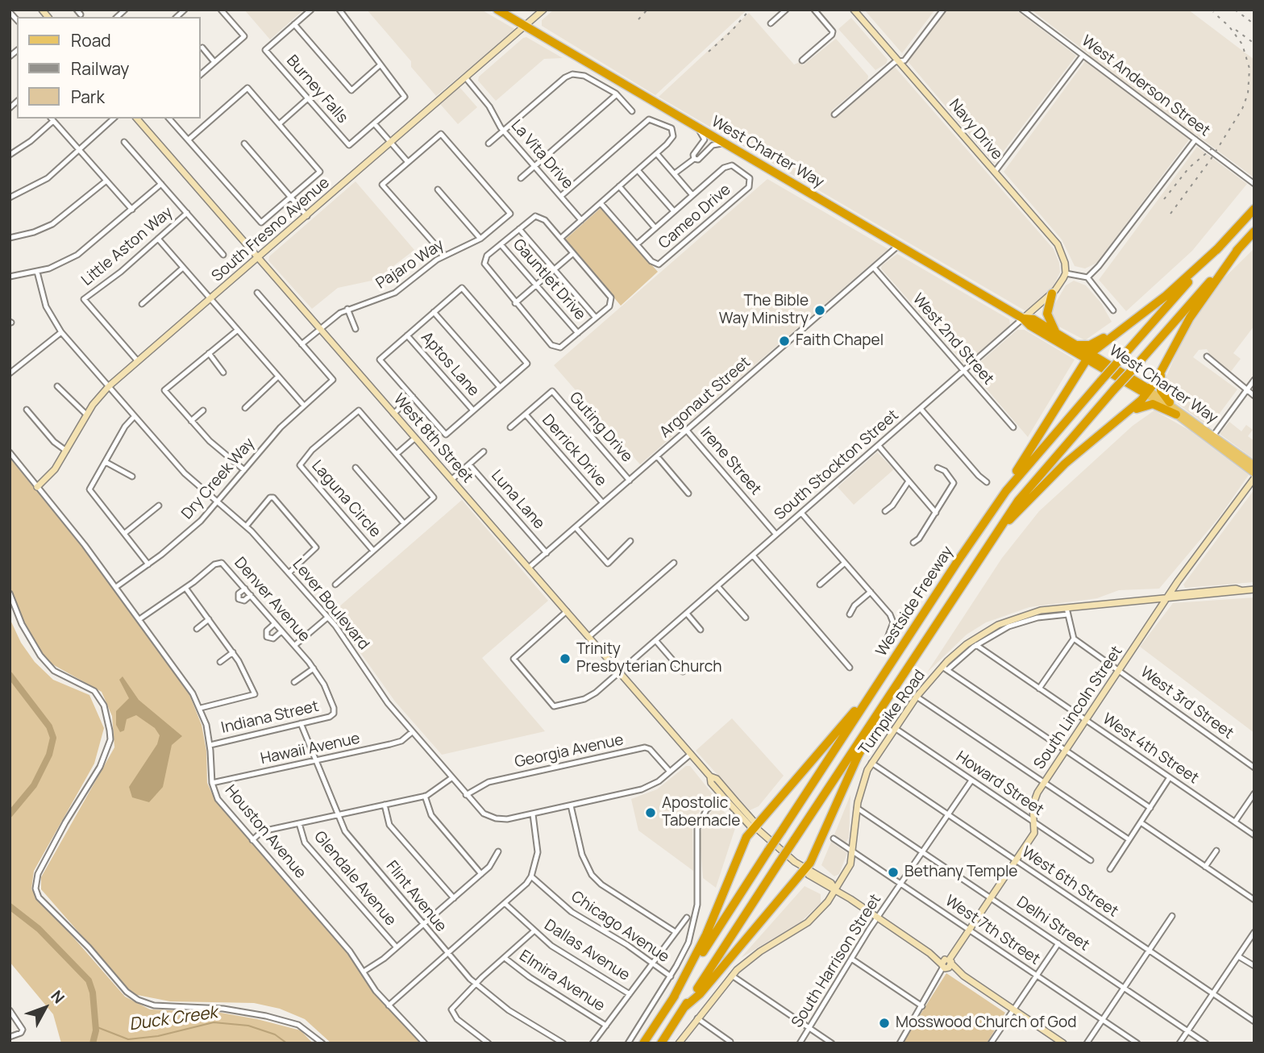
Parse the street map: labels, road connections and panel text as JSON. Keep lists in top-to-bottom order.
{
  "streets": {
    "highway": ["West Charter Way", "Westside Freeway"],
    "street": [
      "West Anderson Street",
      "Burney Falls",
      "Navy Drive",
      "La Vita Drive",
      "Cameo Drive",
      "South Fresno Avenue",
      "Little Aston Way",
      "Pajaro Way",
      "Gauntlet Drive",
      "West 2nd Street",
      "Aptos Lane",
      "Argonaut Street",
      "Guting Drive",
      "West 8th Street",
      "Derrick Drive",
      "Irene Street",
      "South Stockton Street",
      "Dry Creek Way",
      "Laguna Circle",
      "Luna Lane",
      "Denver Avenue",
      "Lever Boulevard",
      "West 3rd Street",
      "South Lincoln Street",
      "Turnpike Road",
      "Indiana Street",
      "Hawaii Avenue",
      "West 4th Street",
      "Georgia Avenue",
      "Howard Street",
      "Houston Avenue",
      "Glendale Avenue",
      "West 6th Street",
      "Flint Avenue",
      "Delhi Street",
      "Chicago Avenue",
      "West 7th Street",
      "Dallas Avenue",
      "South Harrison Street",
      "Elmira Avenue"
    ]
  },
  "crossings": [
    ["Navy Drive", "South Stockton Street"],
    ["West Charter Way", "South Fresno Avenue"],
    ["West Charter Way", "Argonaut Street"],
    ["West Charter Way", "South Stockton Street"],
    ["La Vita Drive", "South Fresno Avenue"],
    ["South Fresno Avenue", "Little Aston Way"],
    ["South Fresno Avenue", "West 8th Street"],
    ["South Fresno Avenue", "Lever Boulevard"],
    ["South Fresno Avenue", "Houston Avenue"],
    ["Pajaro Way", "West 8th Street"],
    ["Pajaro Way", "Dry Creek Way"],
    ["West 2nd Street", "Argonaut Street"],
    ["West 2nd Street", "South Stockton Street"],
    ["Argonaut Street", "Guting Drive"],
    ["Argonaut Street", "West 8th Street"],
    ["Argonaut Street", "Derrick Drive"],
    ["Argonaut Street", "Irene Street"],
    ["Argonaut Street", "Luna Lane"],
    ["Guting Drive", "Derrick Drive"],
    ["West 8th Street", "South Stockton Street"],
    ["West 8th Street", "Lever Boulevard"],
    ["West 8th Street", "South Lincoln Street"],
    ["West 8th Street", "Turnpike Road"],
    ["West 8th Street", "South Harrison Street"],
    ["Irene Street", "South Stockton Street"],
    ["Dry Creek Way", "Lever Boulevard"],
    ["Dry Creek Way", "Houston Avenue"],
    ["Denver Avenue", "Indiana Street"],
    ["Denver Avenue", "Houston Avenue"],
    ["Lever Boulevard", "Hawaii Avenue"],
    ["Lever Boulevard", "Georgia Avenue"],
    ["West 3rd Street", "South Lincoln Street"],
    ["South Lincoln Street", "Turnpike Road"],
    ["South Lincoln Street", "West 4th Street"],
    ["South Lincoln Street", "Howard Street"],
    ["South Lincoln Street", "West 6th Street"],
    ["South Lincoln Street", "Delhi Street"],
    ["South Lincoln Street", "West 7th Street"],
    ["Turnpike Road", "Howard Street"],
    ["Turnpike Road", "West 6th Street"],
    ["Turnpike Road", "Delhi Street"],
    ["Turnpike Road", "West 7th Street"],
    ["Indiana Street", "Houston Avenue"],
    ["Indiana Street", "Flint Avenue"],
    ["Hawaii Avenue", "Houston Avenue"],
    ["Hawaii Avenue", "Flint Avenue"],
    ["Howard Street", "South Harrison Street"],
    ["West 6th Street", "South Harrison Street"],
    ["Delhi Street", "South Harrison Street"],
    ["West 7th Street", "South Harrison Street"]
  ],
  "water": ["Duck Creek"],
  "places": [
    "The Bible Way Ministry",
    "Faith Chapel",
    "Trinity Presbyterian Church",
    "Apostolic Tabernacle",
    "Bethany Temple",
    "Mosswood Church of God"
  ],
  "legend": ["Road", "Railway", "Park"],
  "north": "top right"
}
